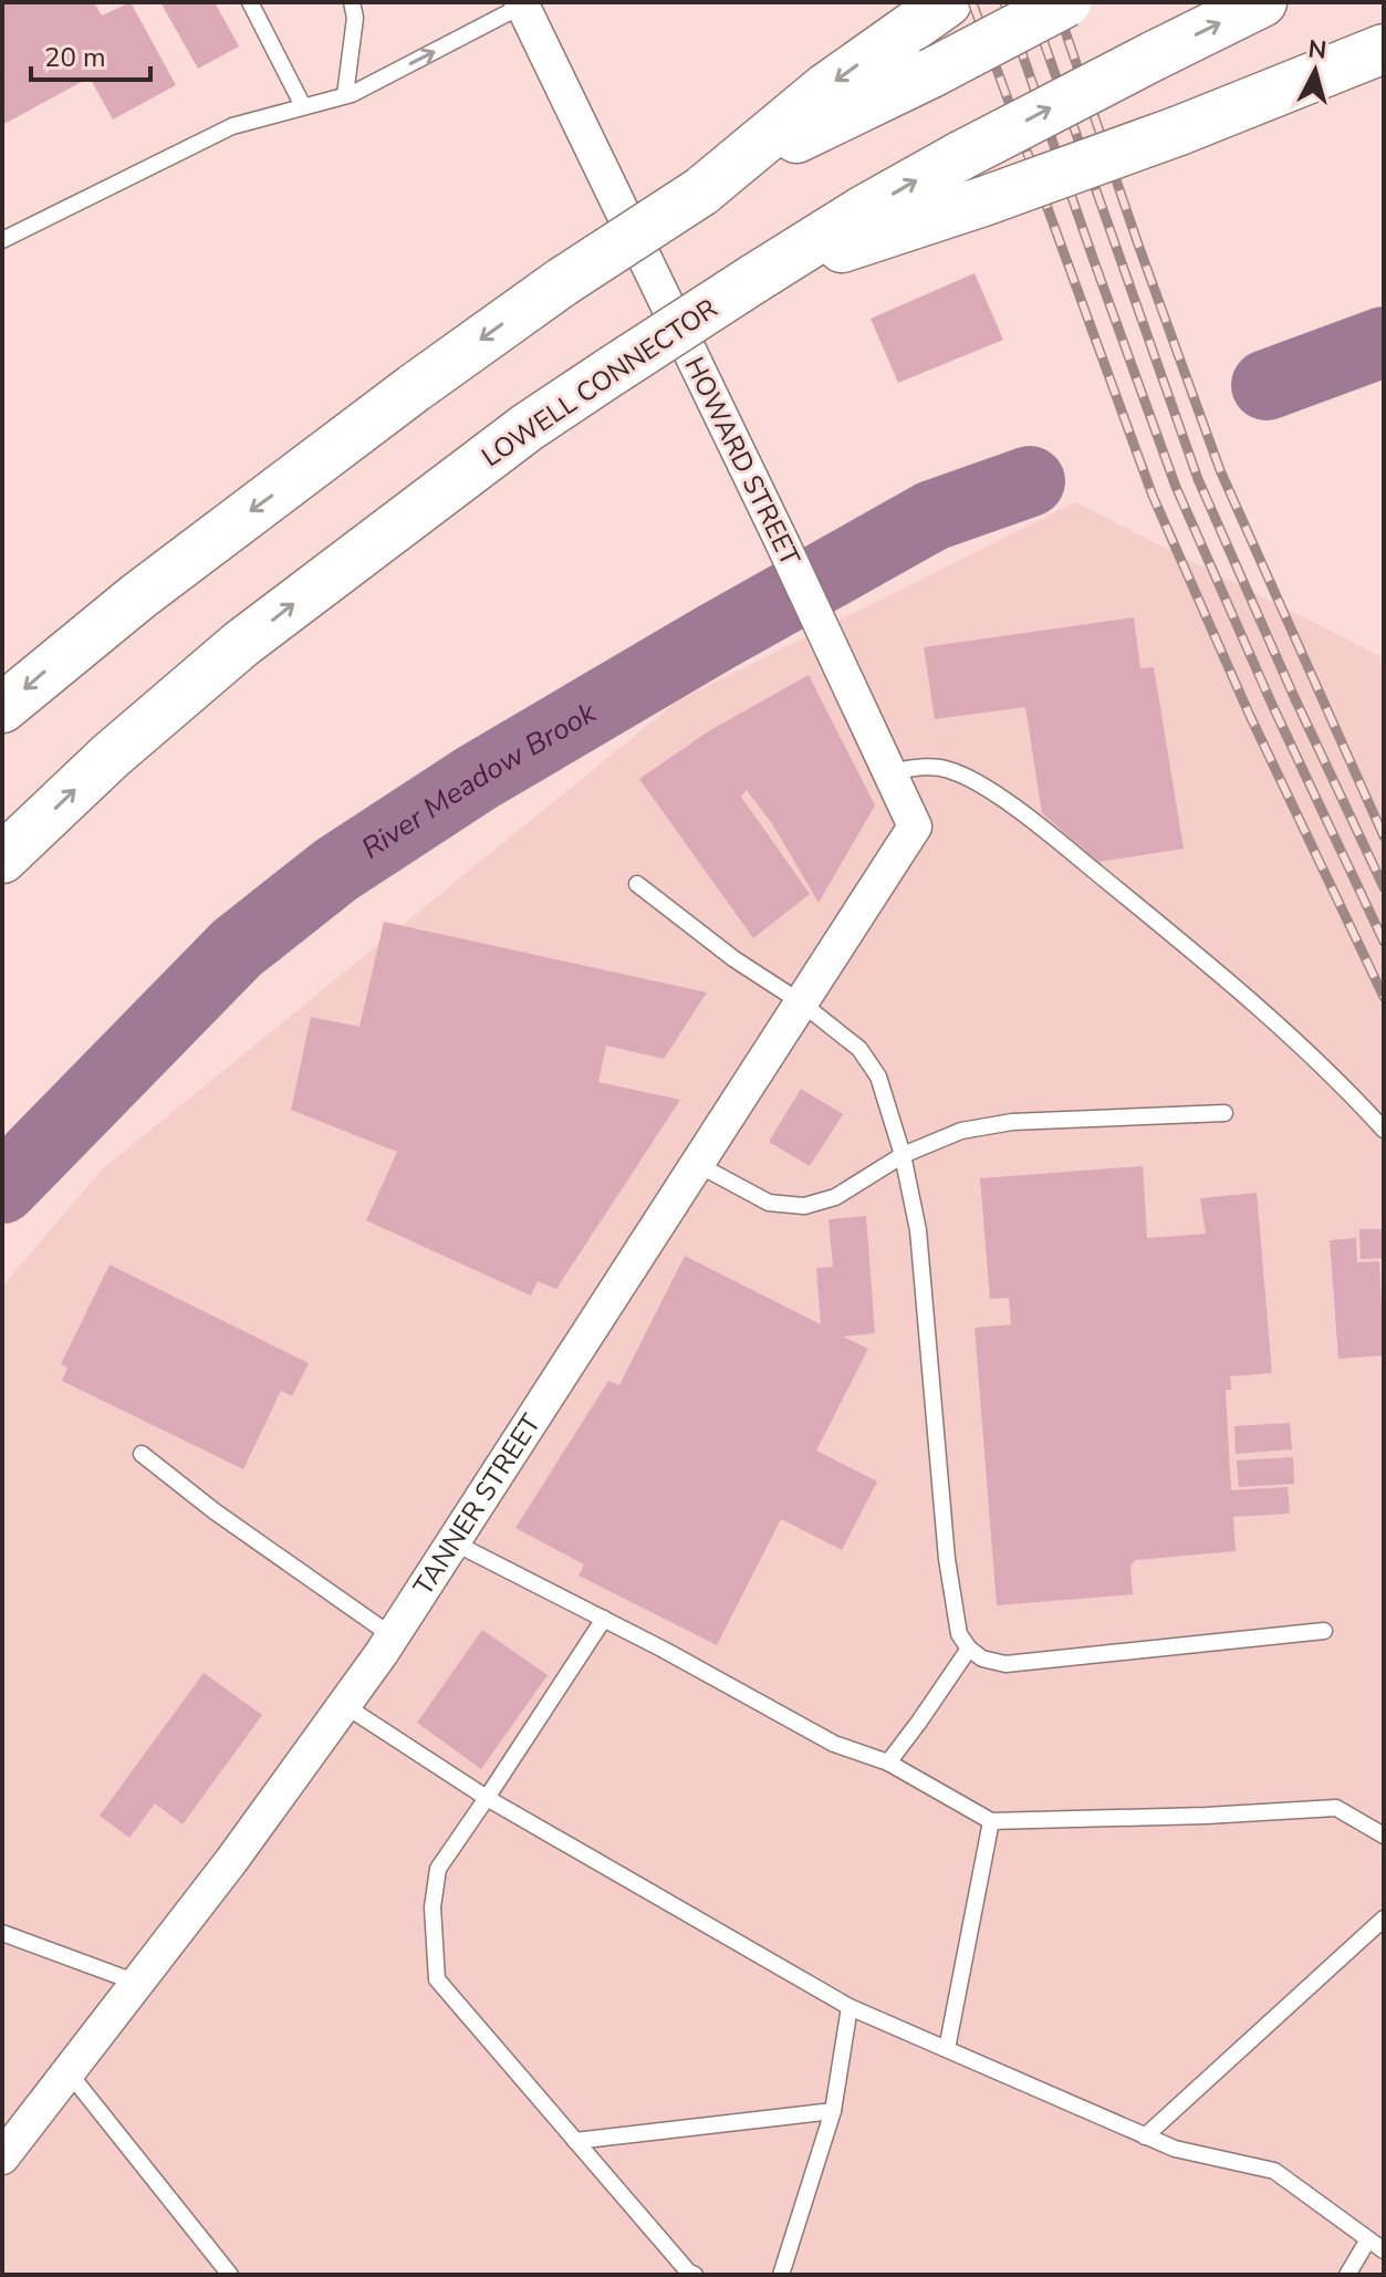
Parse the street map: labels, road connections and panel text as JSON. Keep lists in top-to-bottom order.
{
  "streets": {
    "highway": ["LOWELL CONNECTOR"],
    "street": ["HOWARD STREET", "TANNER STREET"]
  },
  "crossings": [
    ["HOWARD STREET", "TANNER STREET"]
  ],
  "water": ["River Meadow Brook"],
  "scale_bar": "20 m",
  "north": "top"
}
